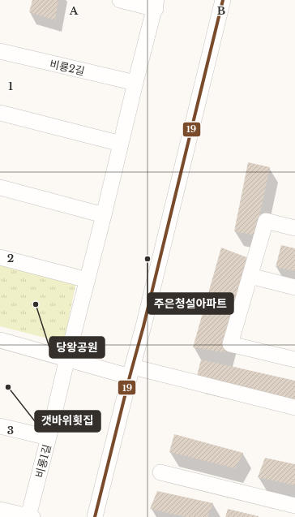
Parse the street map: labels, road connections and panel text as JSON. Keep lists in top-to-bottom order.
{
  "streets": {
    "street": ["비룡2길", "비룡1길"]
  },
  "places": ["주은청설아파트", "당왕공원", "갯바위횟집"],
  "lines": ["transit line 19"],
  "grid": {
    "columns": ["A", "B"],
    "rows": ["1", "2", "3"]
  }
}
